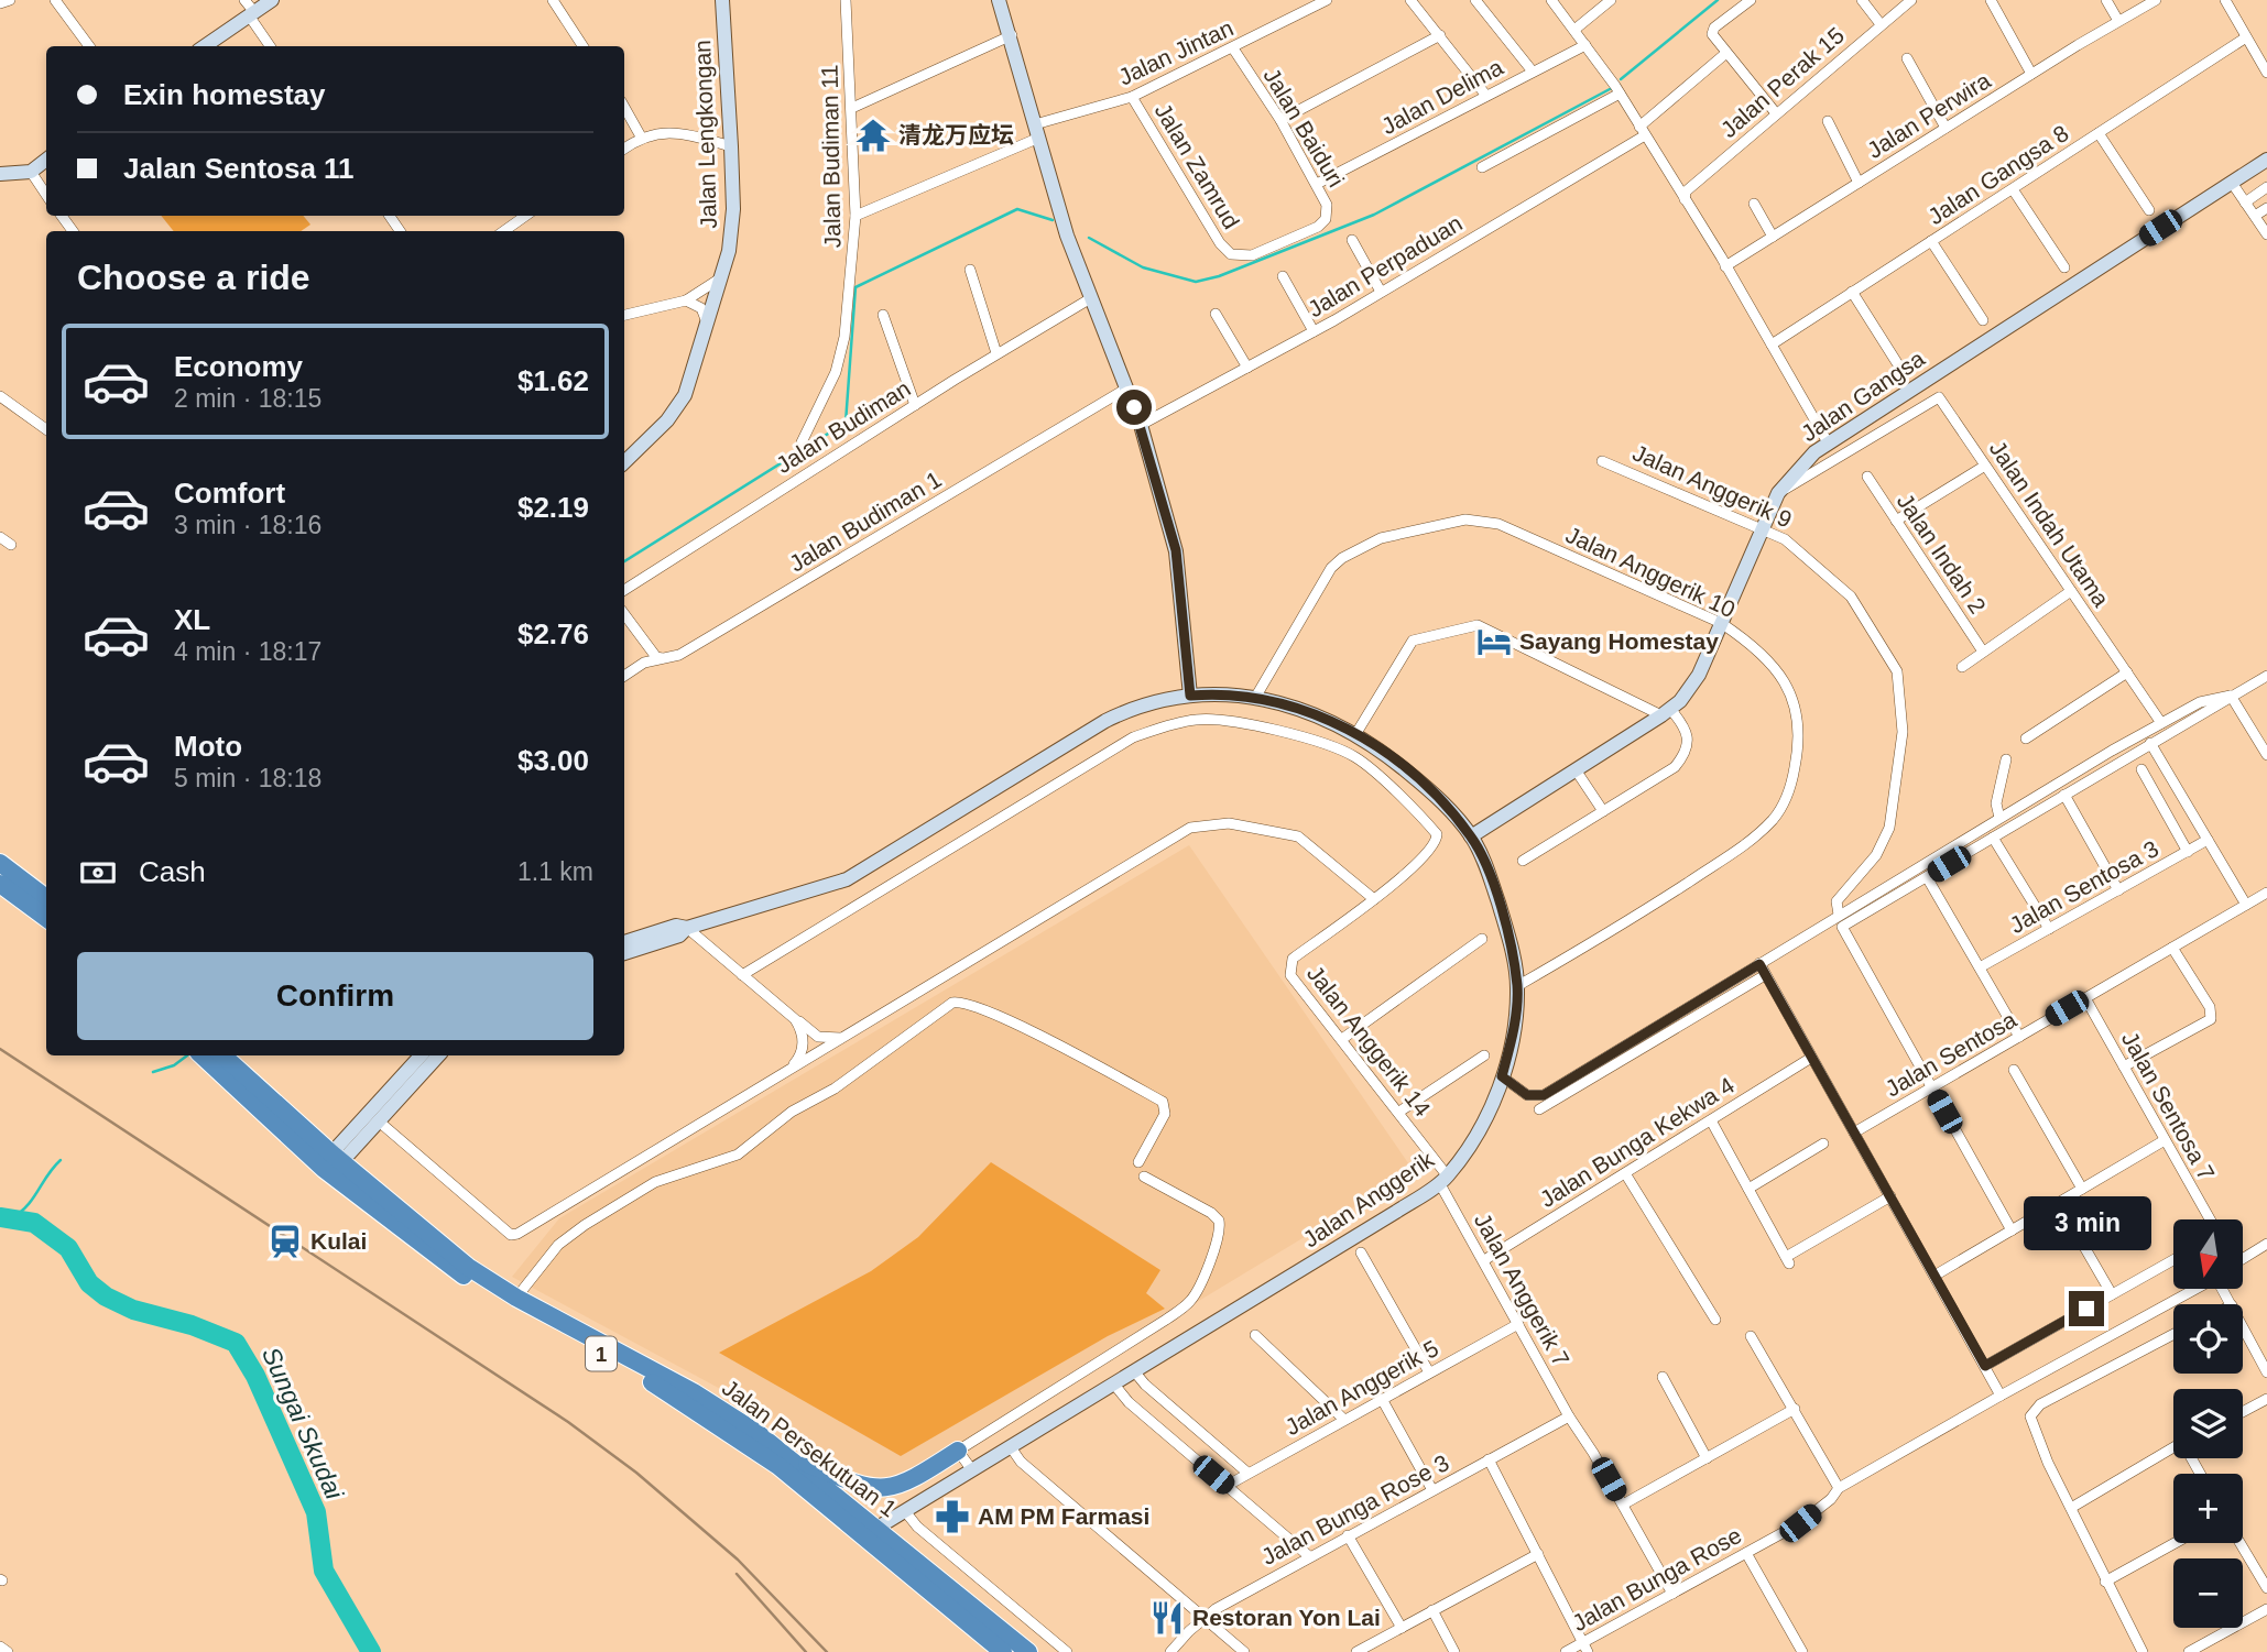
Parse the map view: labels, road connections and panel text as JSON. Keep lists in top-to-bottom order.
{
  "streets": {
    "highway": ["1", "Jalan Persekutuan 1"],
    "street": [
      "Jalan Jintan",
      "Jalan Perak 15",
      "Jalan Delima",
      "Jalan Perwira",
      "Jalan Baiduri",
      "Jalan Lengkongan",
      "Jalan Budiman 11",
      "Jalan Zamrud",
      "Jalan Gangsa 8",
      "Jalan Perpaduan",
      "Jalan Gangsa",
      "Jalan Budiman",
      "Jalan Anggerik 9",
      "Jalan Budiman 1",
      "Jalan Indah Utama",
      "Jalan Indah 2",
      "Jalan Anggerik 10",
      "Jalan Sentosa 3",
      "Jalan Anggerik 14",
      "Jalan Sentosa",
      "Jalan Sentosa 7",
      "Jalan Bunga Kekwa 4",
      "Jalan Anggerik",
      "Jalan Anggerik 7",
      "Jalan Anggerik 5",
      "Jalan Bunga Rose 3",
      "Jalan Bunga Rose"
    ]
  },
  "crossings": [
    ["Jalan Jintan", "Jalan Baiduri"],
    ["Jalan Jintan", "Jalan Budiman 11"],
    ["Jalan Jintan", "Jalan Zamrud"],
    ["Jalan Delima", "Jalan Baiduri"],
    ["Jalan Baiduri", "Jalan Zamrud"],
    ["Jalan Gangsa", "Jalan Anggerik 9"],
    ["Jalan Gangsa", "Jalan Indah Utama"],
    ["Jalan Gangsa", "Jalan Anggerik 10"],
    ["Jalan Gangsa", "Jalan Anggerik"],
    ["Jalan Anggerik 10", "Jalan Anggerik"],
    ["Jalan Anggerik 14", "Jalan Anggerik"],
    ["Jalan Anggerik 14", "Jalan Anggerik 7"],
    ["Jalan Sentosa", "Jalan Sentosa 7"],
    ["Jalan Bunga Kekwa 4", "Jalan Anggerik 7"],
    ["Jalan Anggerik", "Jalan Anggerik 7"],
    ["Jalan Anggerik", "Jalan Persekutuan 1"],
    ["Jalan Anggerik 7", "Jalan Anggerik 5"],
    ["Jalan Anggerik 7", "Jalan Bunga Rose 3"],
    ["Jalan Anggerik 7", "Jalan Bunga Rose"]
  ],
  "water": ["Sungai Skudai"],
  "places": {
    "temple": ["清龙万应坛"],
    "hotel": ["Sayang Homestay"],
    "station": ["Kulai"],
    "pharmacy": ["AM PM Farmasi"],
    "restaurant": ["Restoran Yon Lai"]
  },
  "north": "bottom",
  "page": {
    "banner": ["Exin homestay", "Jalan Sentosa 11"],
    "heading": "Choose a ride",
    "list": [
      {
        "name": "Economy",
        "note": "2 min · 18:15",
        "value": "$1.62"
      },
      {
        "name": "Comfort",
        "note": "3 min · 18:16",
        "value": "$2.19"
      },
      {
        "name": "XL",
        "note": "4 min · 18:17",
        "value": "$2.76"
      },
      {
        "name": "Moto",
        "note": "5 min · 18:18",
        "value": "$3.00"
      }
    ],
    "pay": ["Cash", "1.1 km"],
    "buttons": "Confirm",
    "bubble": "3 min",
    "map_buttons": ["+", "−"]
  }
}
